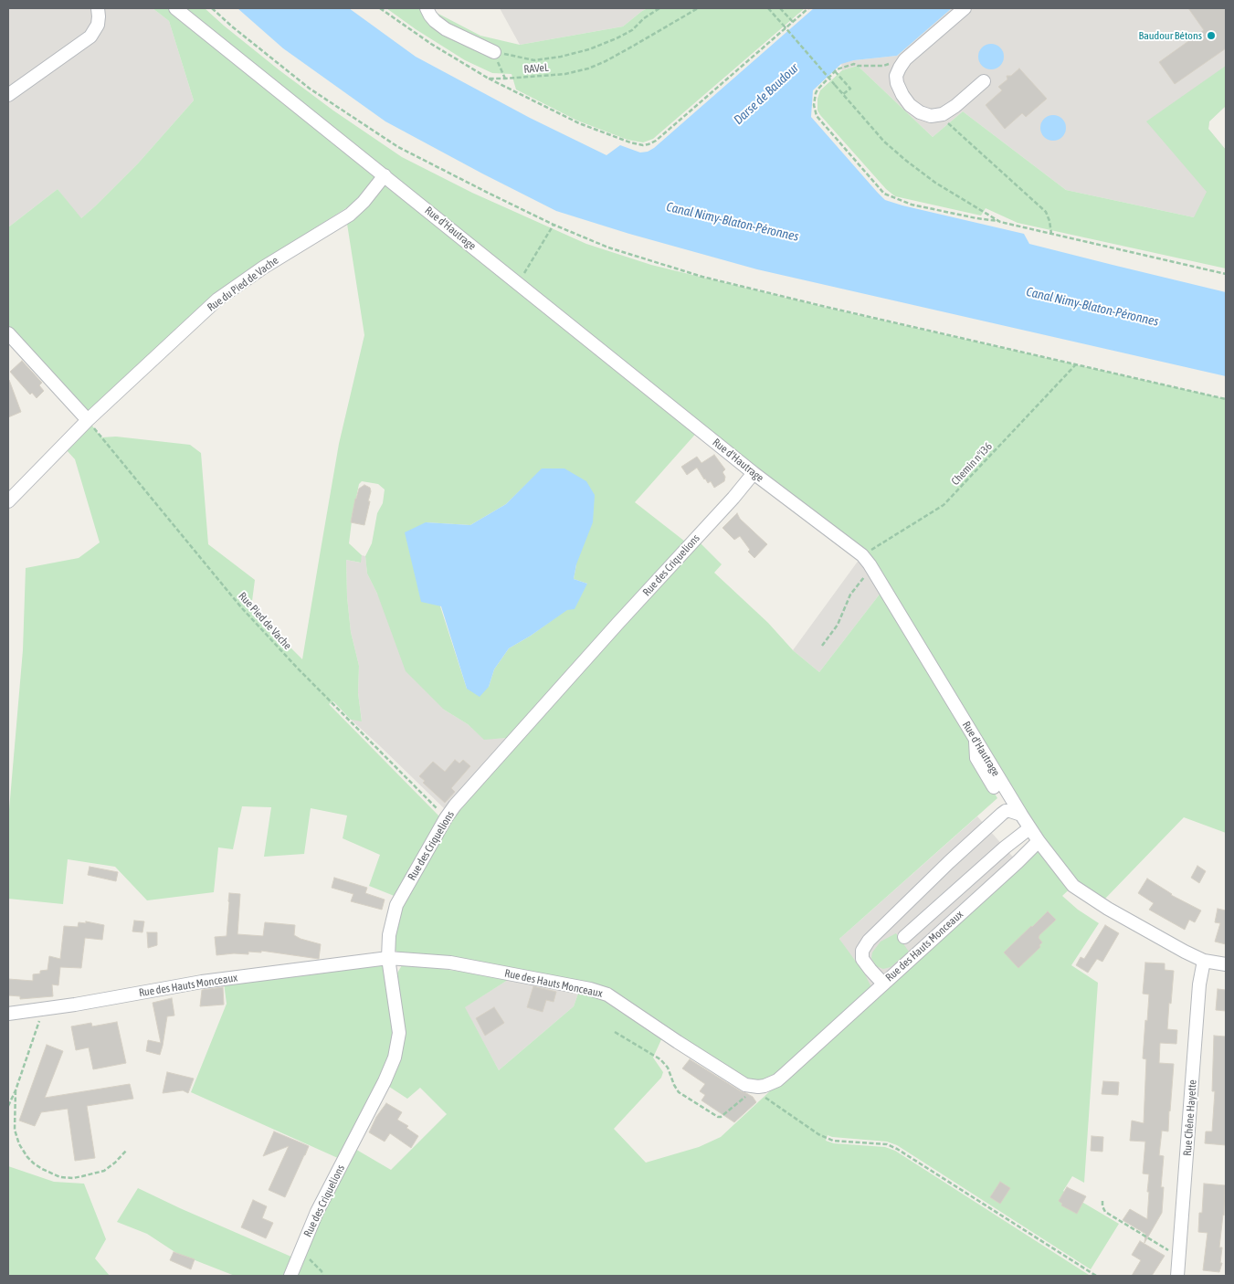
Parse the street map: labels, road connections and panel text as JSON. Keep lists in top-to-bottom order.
{
  "streets": {
    "street": [
      "Rue d'Hautrage",
      "Rue du Pied de Vache",
      "Rue des Criquelions",
      "Rue des Hauts Monceaux",
      "Rue Chêne Hayette"
    ],
    "path": ["RAVeL", "Chemin n°i36", "Rue Pied de Vache"]
  },
  "crossings": [
    ["Rue d'Hautrage", "Rue du Pied de Vache"],
    ["Rue d'Hautrage", "Chemin n°i36"],
    ["Rue d'Hautrage", "Rue des Criquelions"],
    ["Rue d'Hautrage", "Rue des Hauts Monceaux"],
    ["Rue d'Hautrage", "Rue Chêne Hayette"],
    ["Rue du Pied de Vache", "Rue Pied de Vache"],
    ["Rue des Criquelions", "Rue Pied de Vache"],
    ["Rue des Criquelions", "Rue des Hauts Monceaux"]
  ],
  "water": ["Darse de Baudour", "Canal Nimy-Blaton-Péronnes"],
  "places": ["Baudour Bétons"]
}
